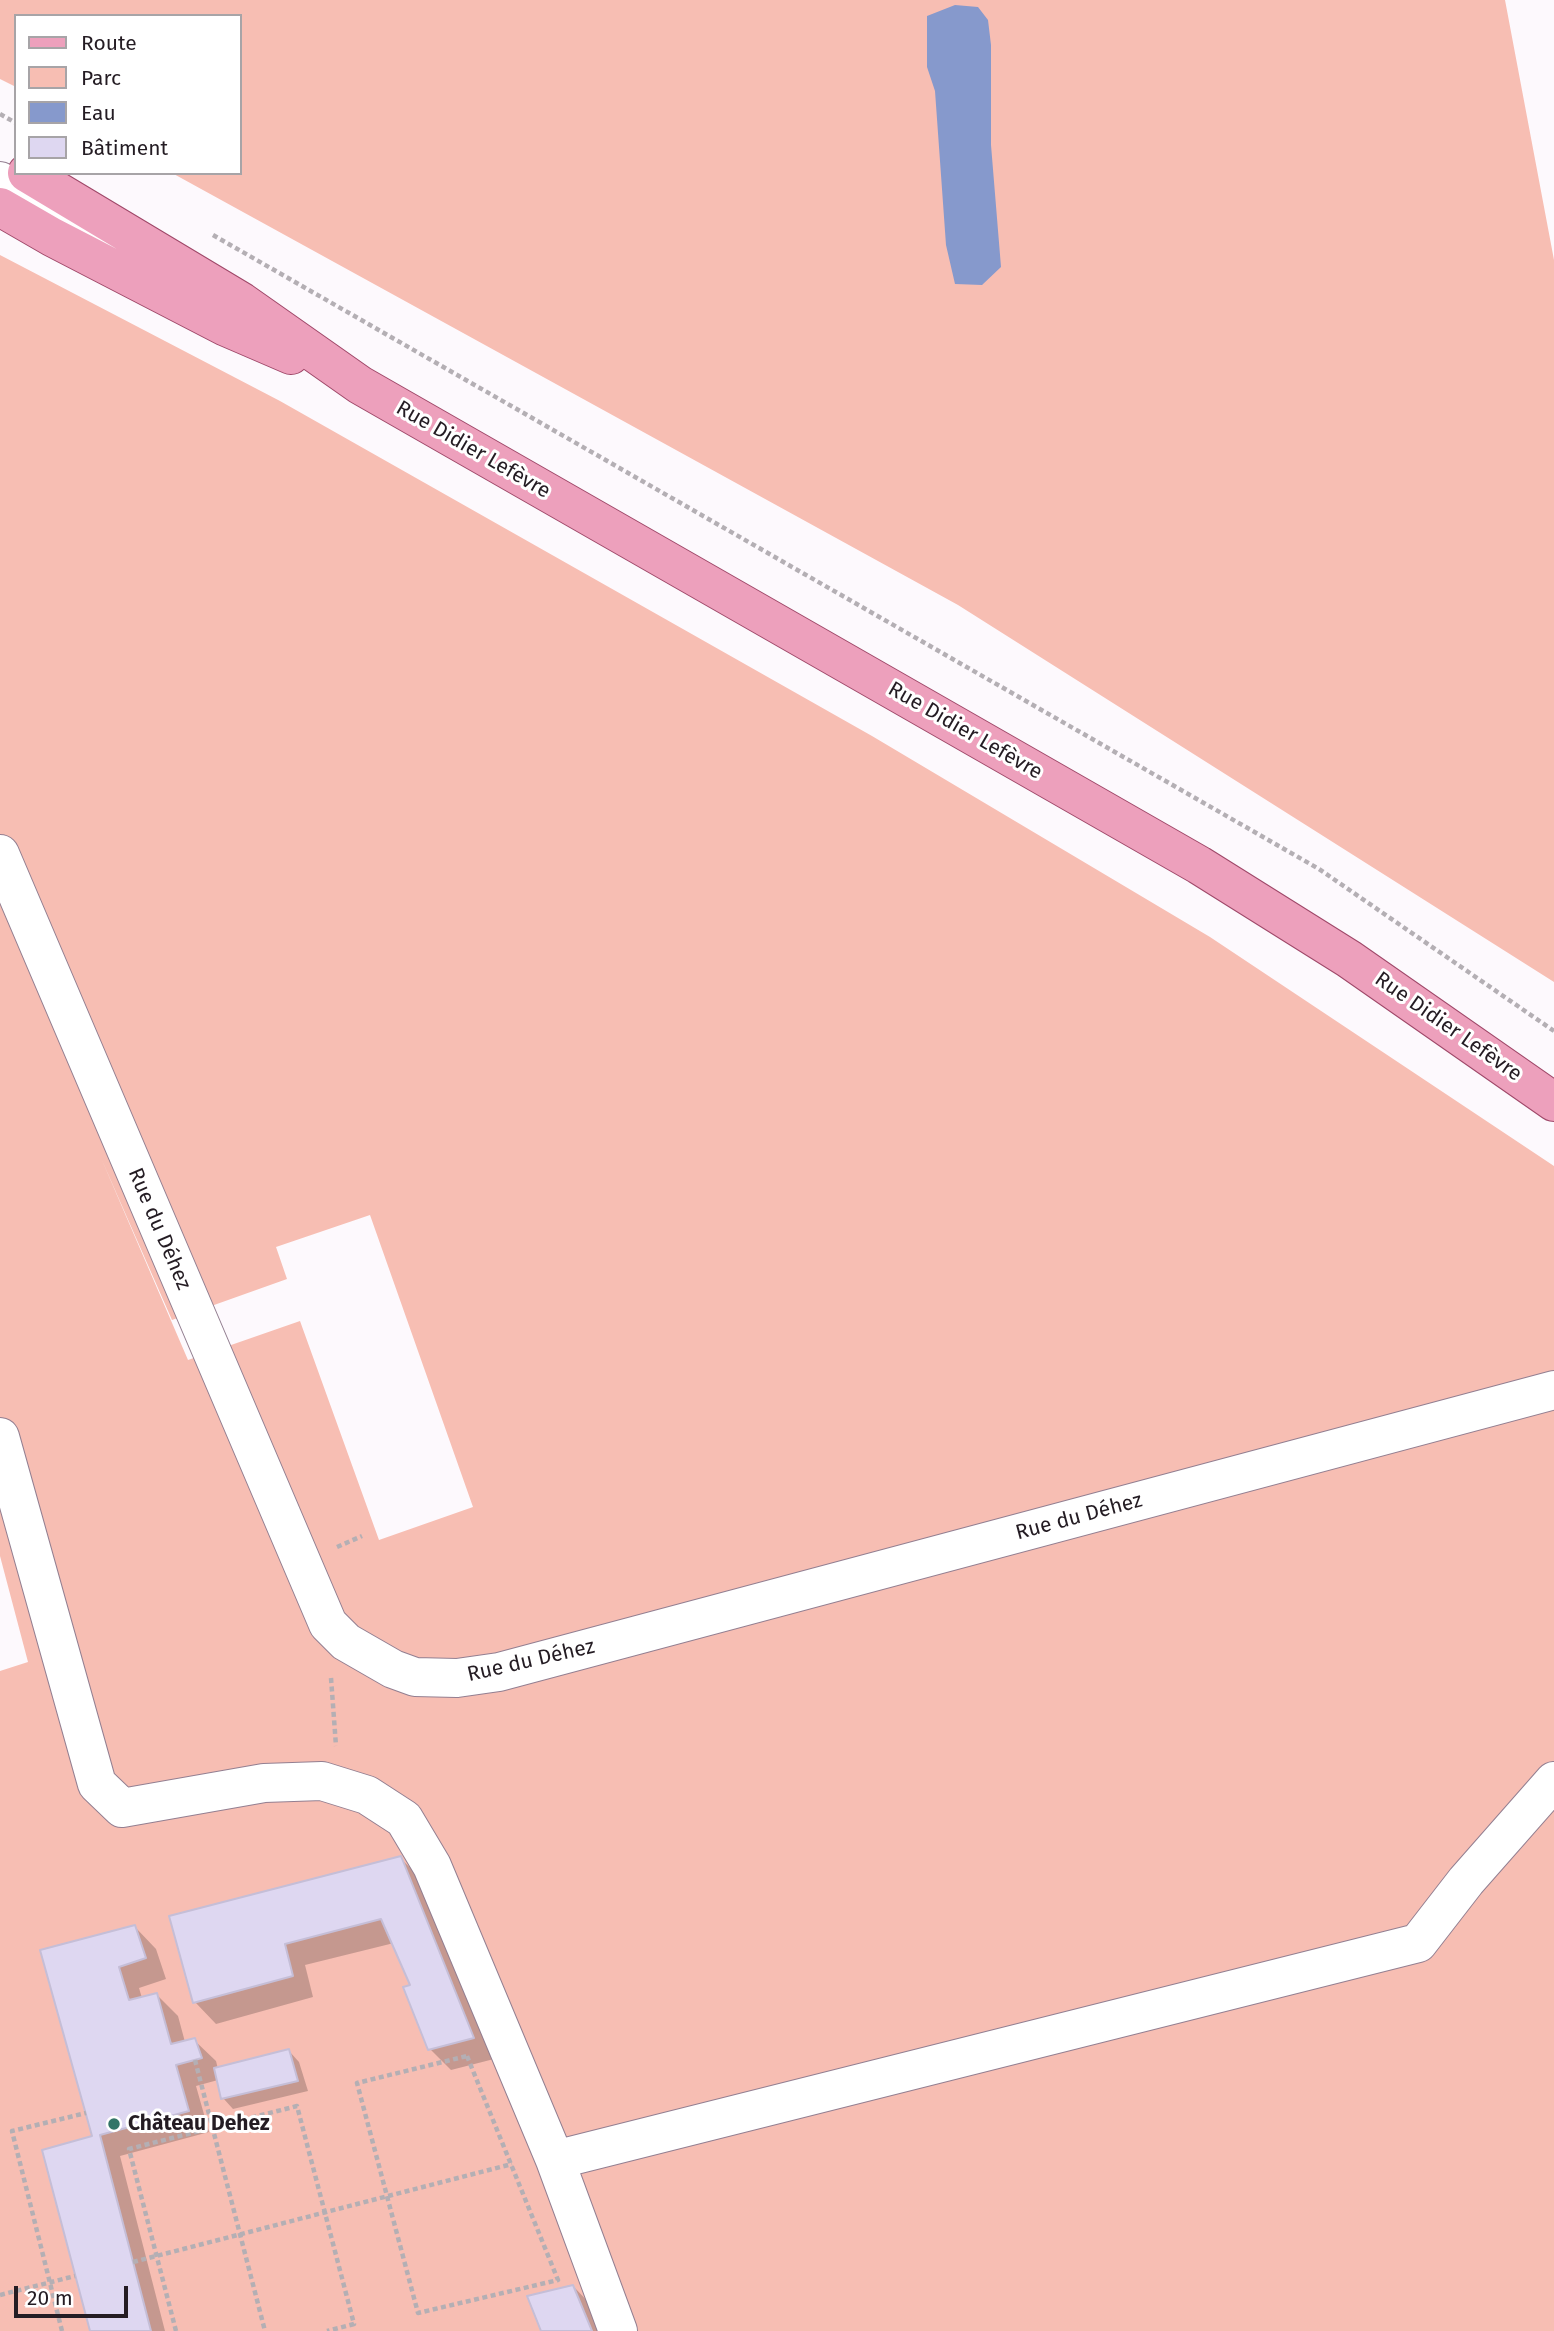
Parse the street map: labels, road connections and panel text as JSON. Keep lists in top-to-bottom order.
{
  "streets": {
    "main road": ["Rue Didier Lefèvre"],
    "street": ["Rue du Déhez"]
  },
  "places": ["Château Dehez"],
  "legend": [
    "Route",
    "Parc",
    "Eau",
    "Bâtiment"
  ],
  "scale_bar": "20 m"
}
